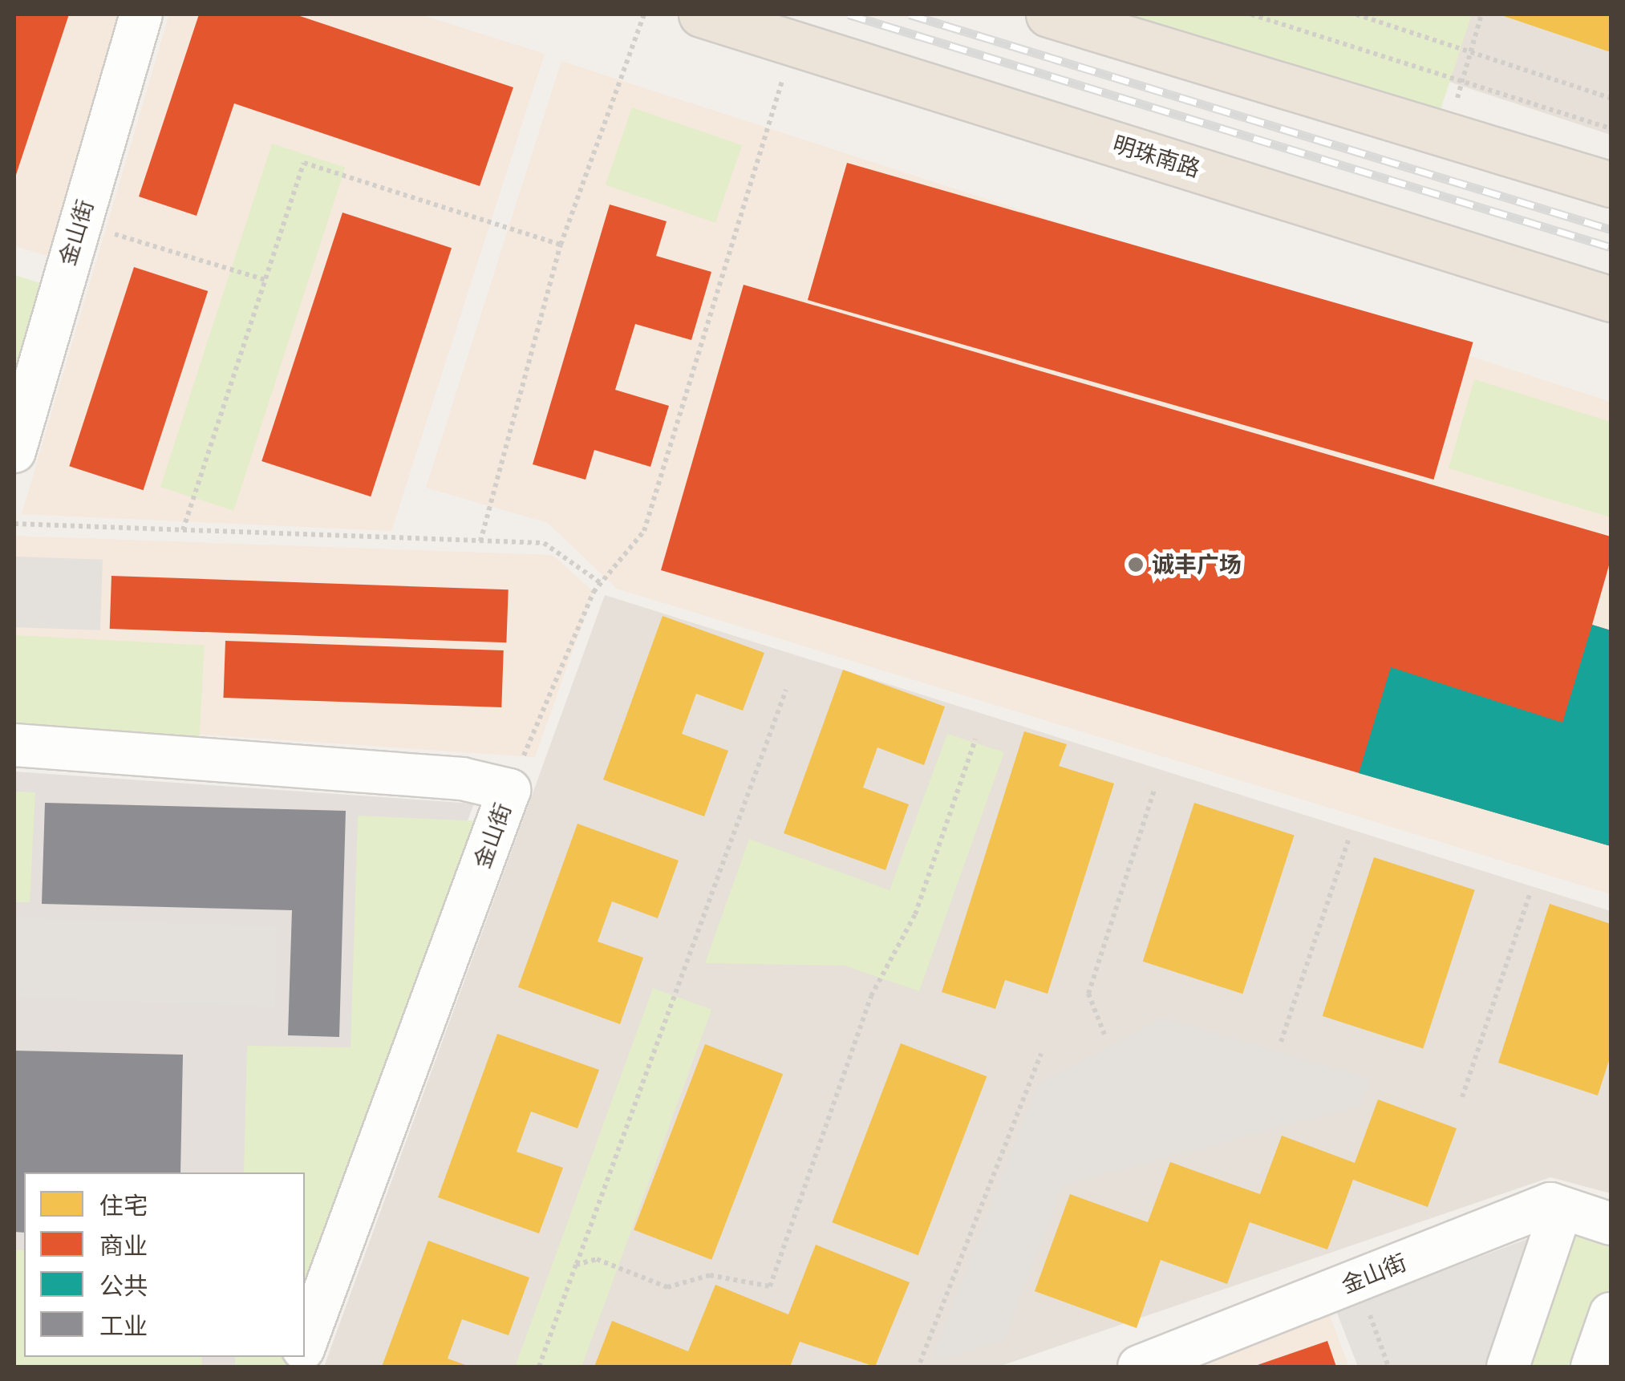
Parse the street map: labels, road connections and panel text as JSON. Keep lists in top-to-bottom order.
{
  "streets": {
    "highway": ["明珠南路"],
    "street": ["金山街"]
  },
  "places": ["诚丰广场"],
  "legend": [
    "住宅",
    "商业",
    "公共",
    "工业"
  ]
}
